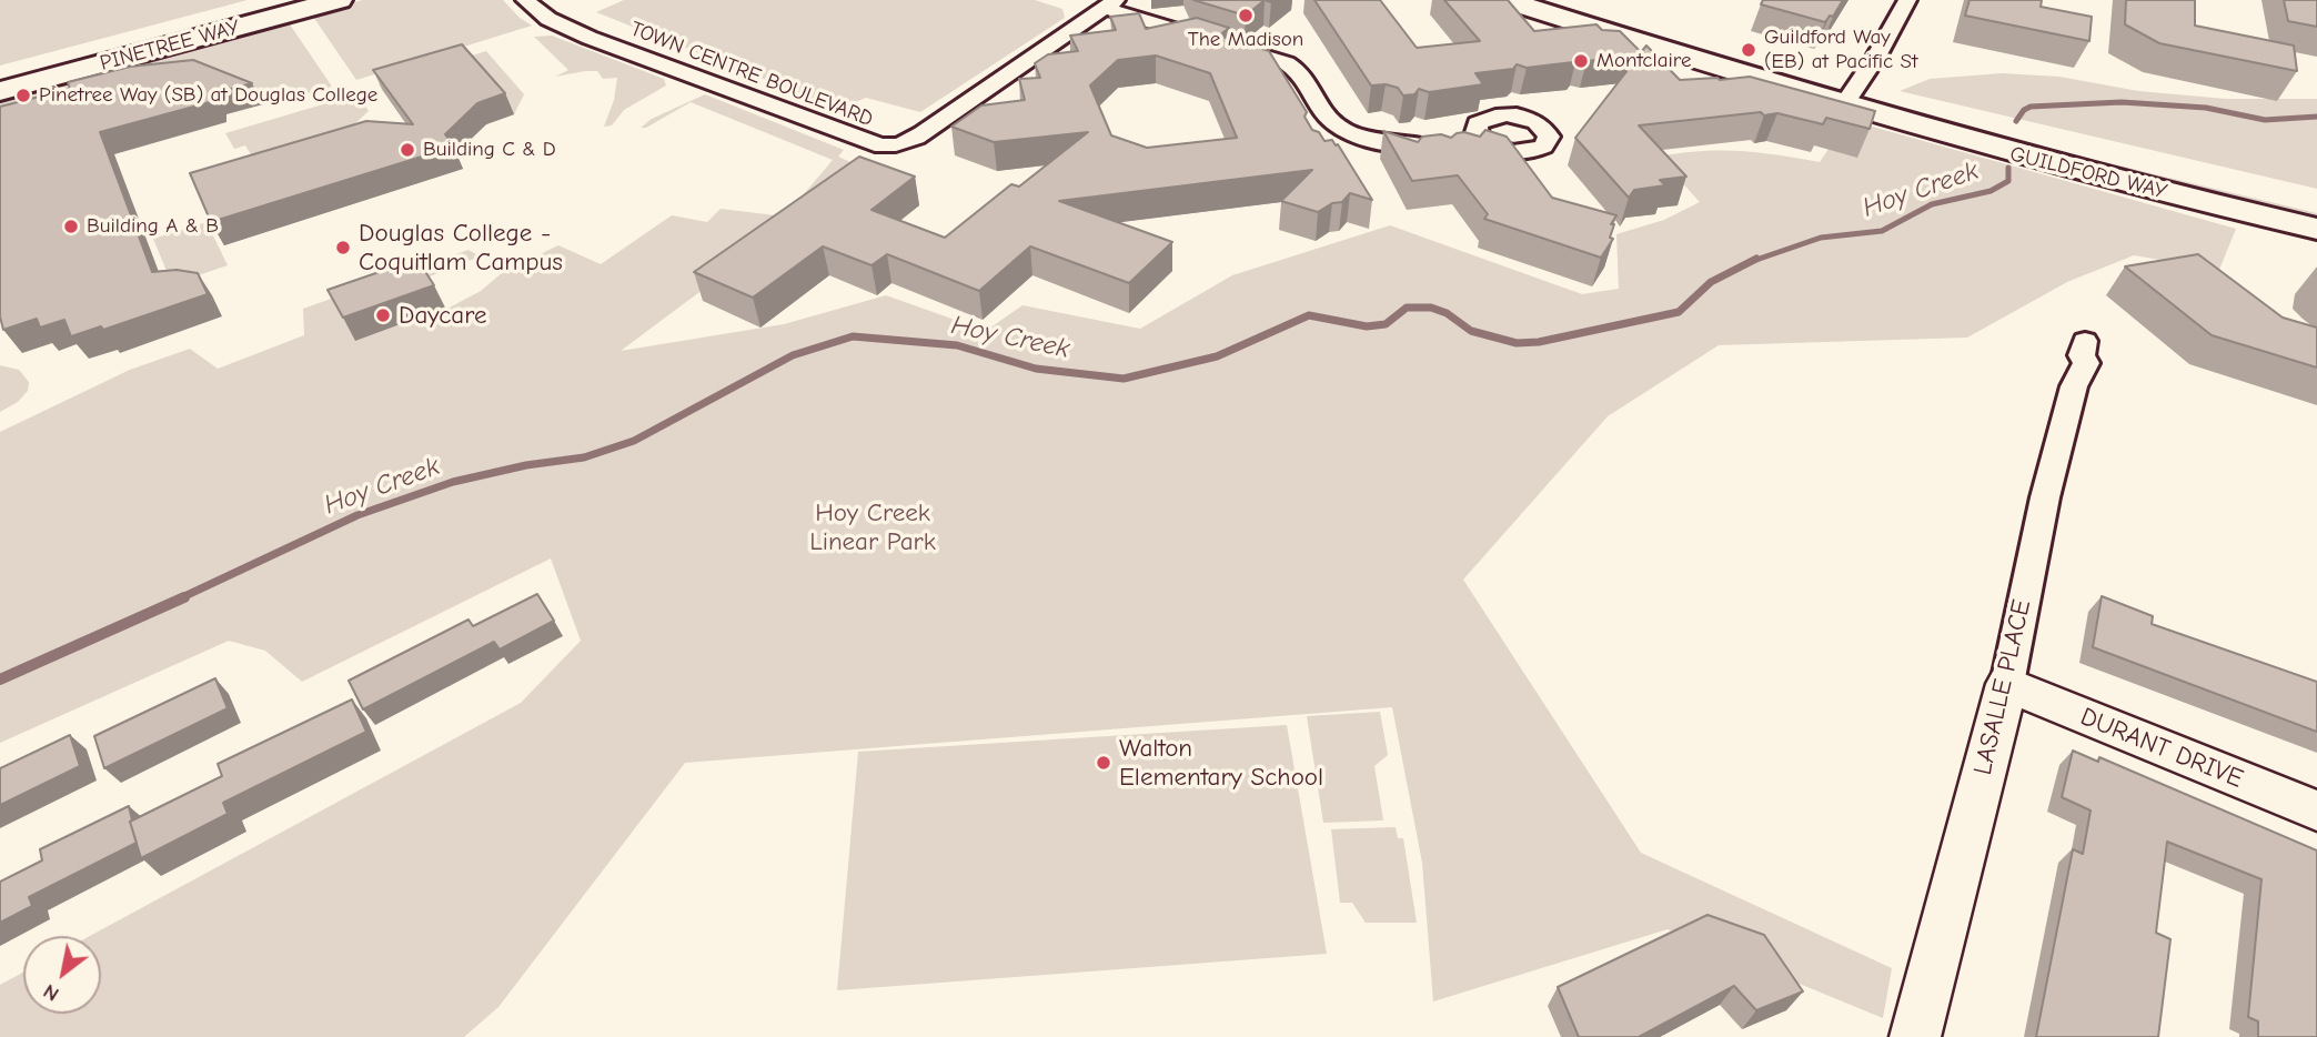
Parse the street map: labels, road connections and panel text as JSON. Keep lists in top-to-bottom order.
{
  "streets": {
    "main road": ["PINETREE WAY", "GUILDFORD WAY"],
    "street": ["TOWN CENTRE BOULEVARD", "LASALLE PLACE", "DURANT DRIVE"]
  },
  "crossings": [
    ["LASALLE PLACE", "DURANT DRIVE"]
  ],
  "water": ["Hoy Creek"],
  "parks": ["Hoy Creek Linear Park"],
  "places": [
    "The Madison",
    "Guildford Way (EB) at Pacific St",
    "Montclaire",
    "Pinetree Way (SB) at Douglas College",
    "Building C & D",
    "Building A & B",
    "Douglas College - Coquitlam Campus",
    "Daycare",
    "Walton Elementary School"
  ],
  "north": "bottom left"
}
